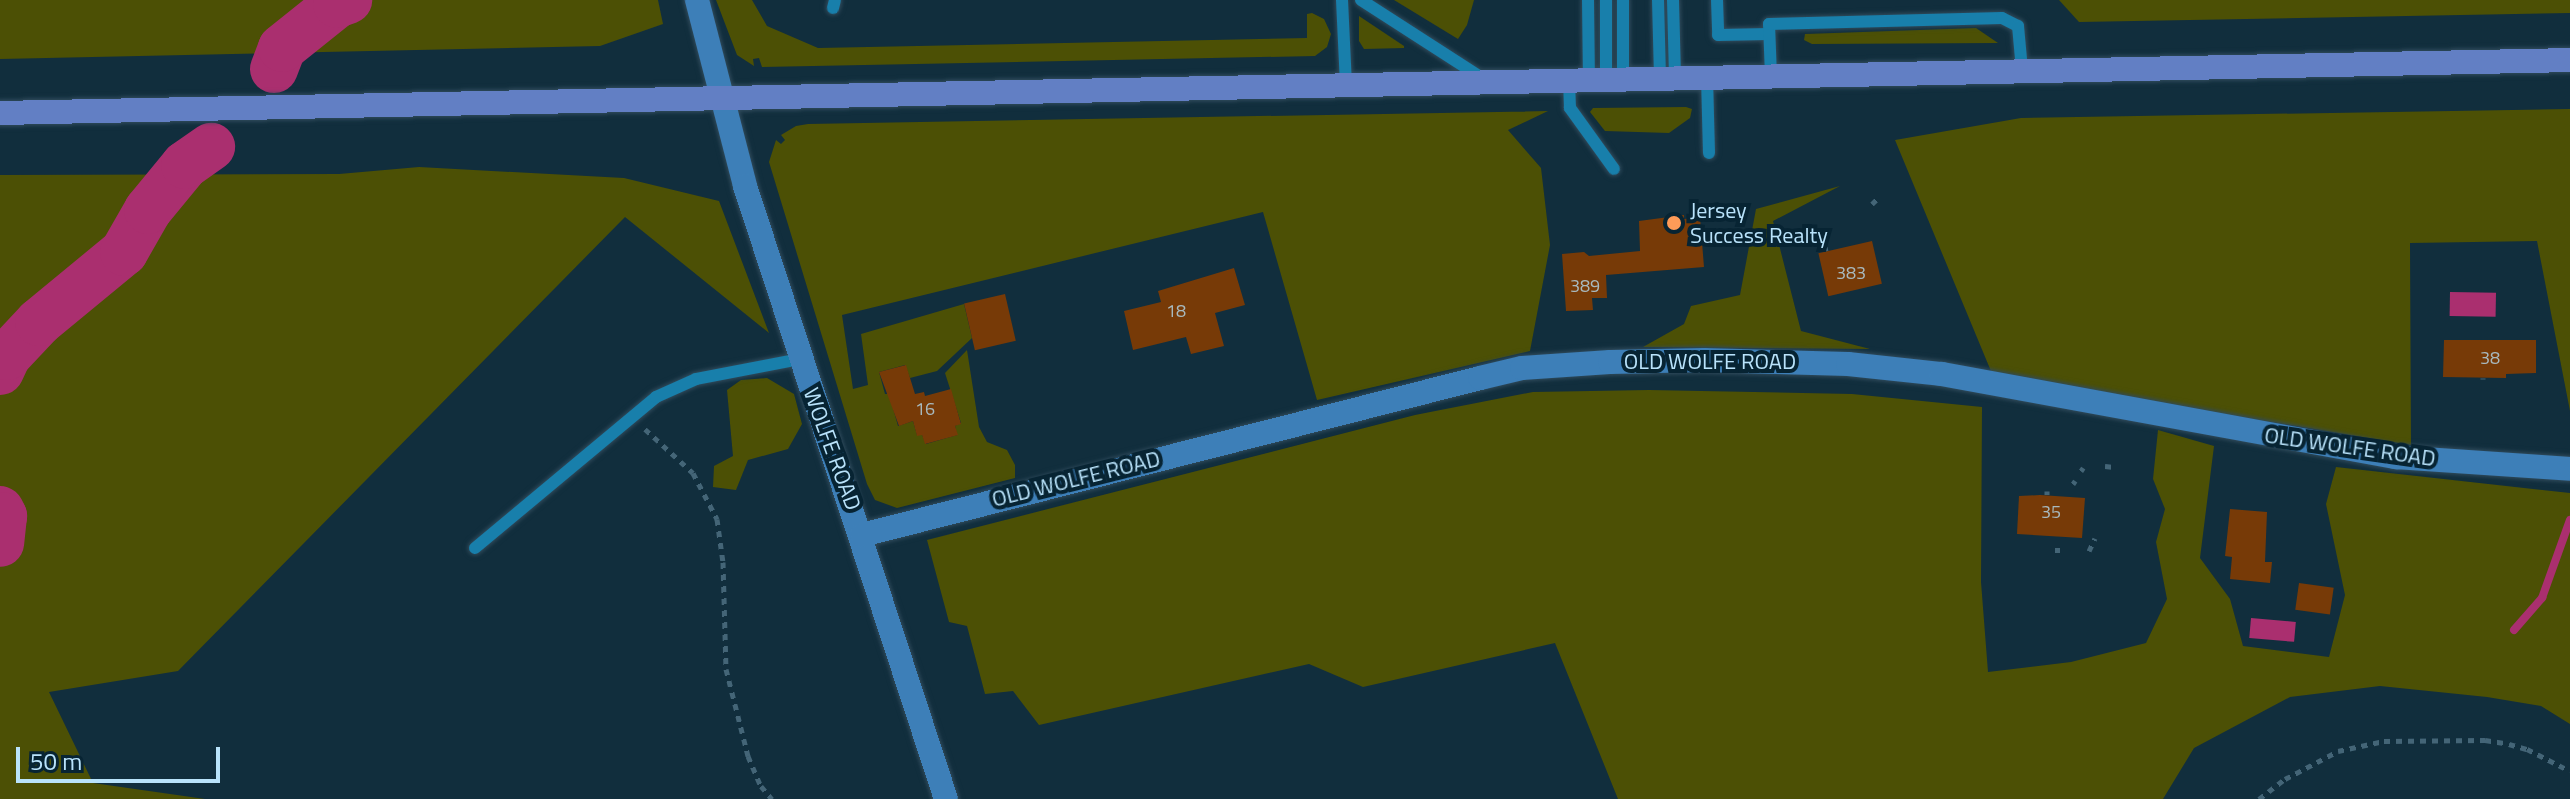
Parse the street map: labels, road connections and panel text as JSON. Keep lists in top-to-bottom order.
{
  "streets": {
    "street": ["OLD WOLFE ROAD", "WOLFE ROAD"]
  },
  "crossings": [
    ["OLD WOLFE ROAD", "WOLFE ROAD"]
  ],
  "places": ["Jersey Success Realty"],
  "house_numbers": [
    "383",
    "389",
    "18",
    "38",
    "16",
    "35"
  ],
  "scale_bar": "50 m"
}
